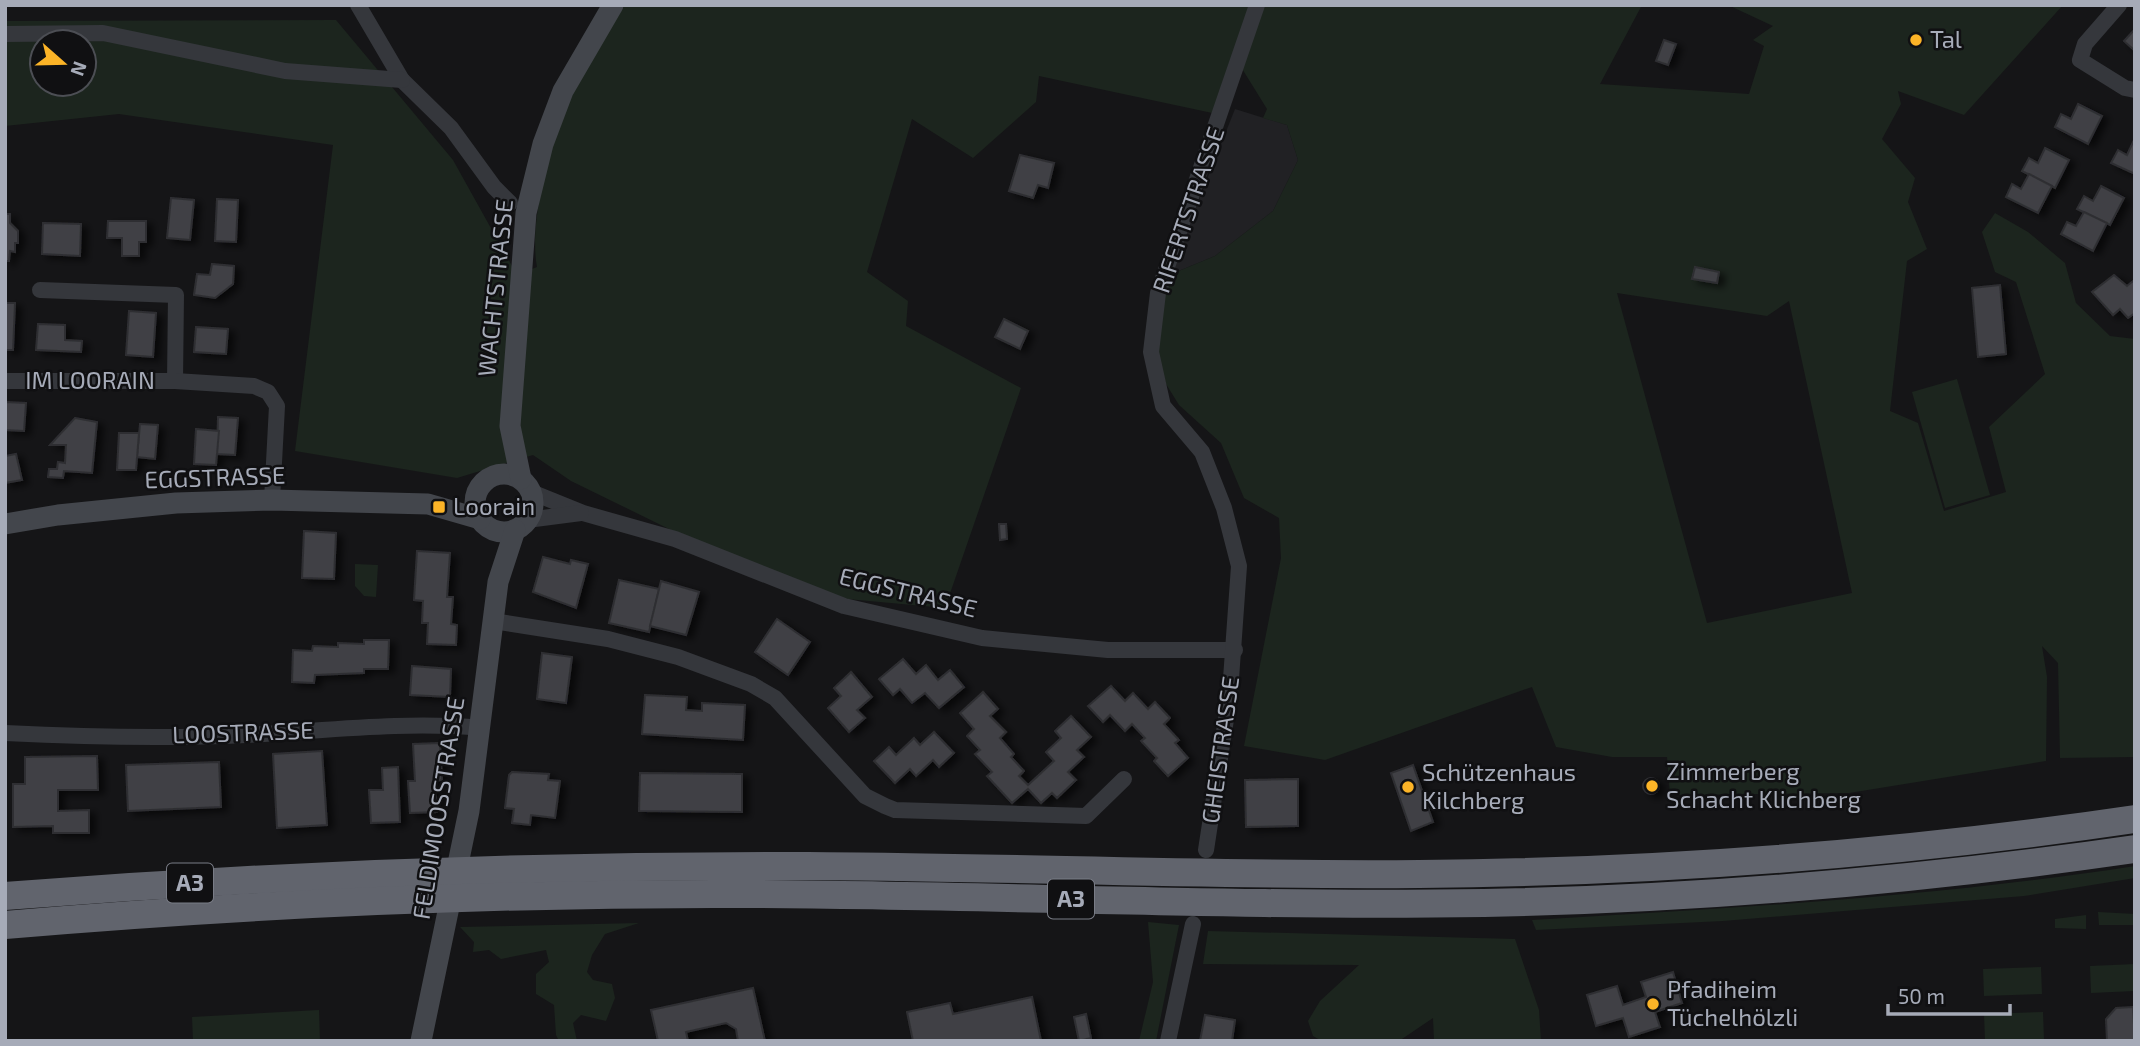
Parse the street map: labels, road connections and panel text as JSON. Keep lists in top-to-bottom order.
{
  "streets": {
    "highway": ["A3"],
    "main road": ["WACHTSTRASSE", "EGGSTRASSE", "FELDIMOOSSTRASSE"],
    "street": [
      "RIFERTSTRASSE",
      "IM LOORAIN",
      "LOOSTRASSE",
      "GHEISTRASSE"
    ]
  },
  "crossings": [
    ["RIFERTSTRASSE", "EGGSTRASSE"],
    ["RIFERTSTRASSE", "GHEISTRASSE"],
    ["WACHTSTRASSE", "EGGSTRASSE"],
    ["WACHTSTRASSE", "FELDIMOOSSTRASSE"],
    ["IM LOORAIN", "EGGSTRASSE"],
    ["EGGSTRASSE", "GHEISTRASSE"],
    ["EGGSTRASSE", "FELDIMOOSSTRASSE"],
    ["LOOSTRASSE", "FELDIMOOSSTRASSE"]
  ],
  "places": {
    "other": [
      "Tal",
      "Zimmerberg Schacht Klichberg",
      "Schützenhaus Kilchberg",
      "Pfadiheim Tüchelhölzli"
    ],
    "transit": ["Loorain"]
  },
  "scale_bar": "50 m",
  "north": "right"
}
